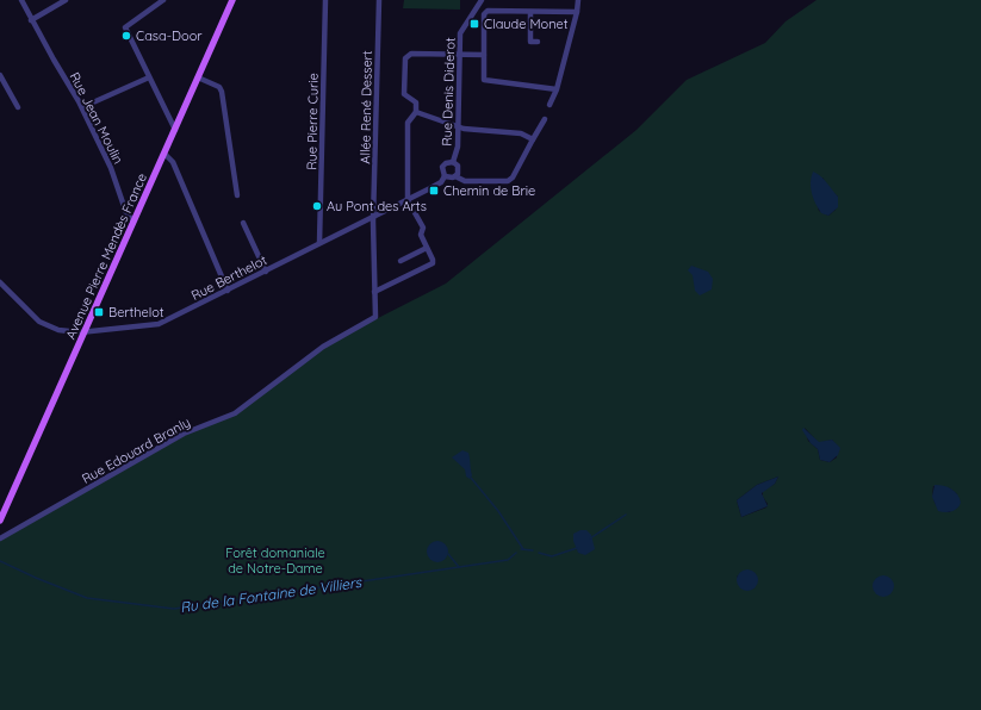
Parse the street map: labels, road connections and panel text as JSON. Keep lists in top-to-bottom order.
{
  "streets": {
    "main road": ["Avenue Pierre Mendès France"],
    "street": [
      "Rue Denis Diderot",
      "Allée René Dessert",
      "Rue Jean Moulin",
      "Rue Pierre Curie",
      "Rue Berthelot",
      "Rue Edouard Branly"
    ]
  },
  "crossings": [
    ["Allée René Dessert", "Rue Berthelot"],
    ["Allée René Dessert", "Rue Edouard Branly"],
    ["Rue Jean Moulin", "Avenue Pierre Mendès France"],
    ["Rue Pierre Curie", "Rue Berthelot"],
    ["Avenue Pierre Mendès France", "Rue Berthelot"]
  ],
  "water": ["Ru de la Fontaine de Villiers"],
  "parks": ["Forêt domaniale de Notre-Dame"],
  "places": {
    "transit": ["Claude Monet", "Chemin de Brie", "Berthelot"],
    "other": ["Casa-Door", "Au Pont des Arts"]
  }
}
